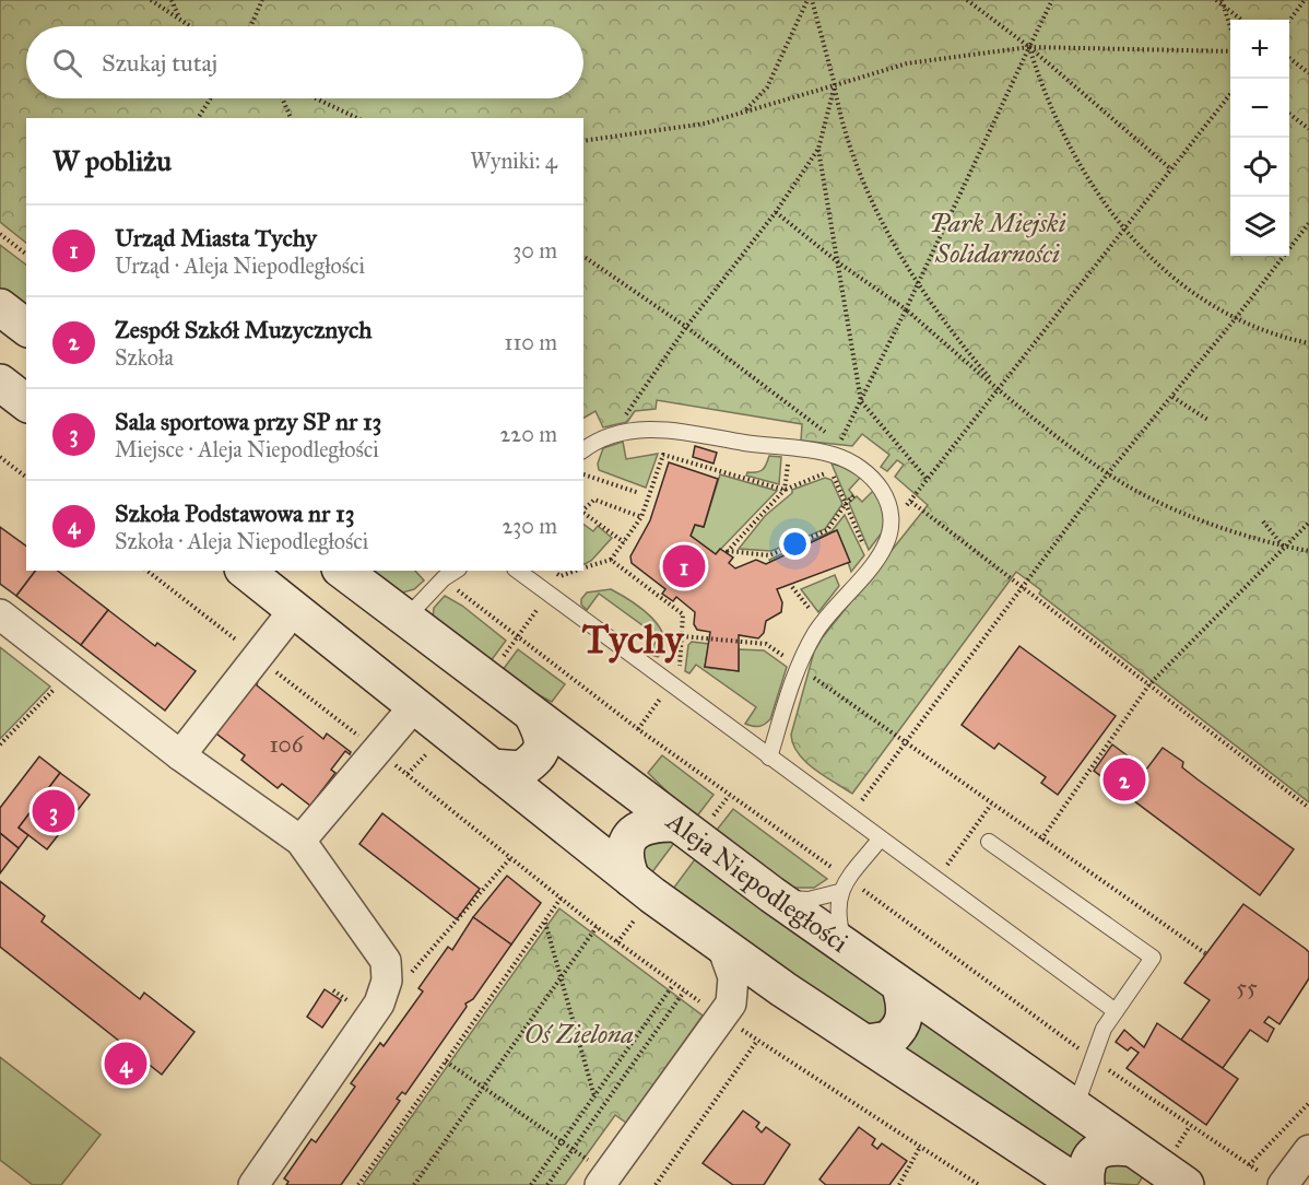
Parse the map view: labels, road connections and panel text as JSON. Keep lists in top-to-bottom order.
{
  "streets": {
    "street": ["Aleja Niepodległości"]
  },
  "districts": ["Tychy"],
  "parks": ["Park Miejski Solidarności", "Oś Zielona"],
  "house_numbers": ["106", "55"],
  "page": {
    "map_buttons": ["+", "−"],
    "search": "Szukaj tutaj",
    "heading": ["W pobliżu", "Wyniki: 4"],
    "list": [
      {
        "mark": "1",
        "name": "Urząd Miasta Tychy",
        "note": "Urząd · Aleja Niepodległości",
        "value": "30 m"
      },
      {
        "mark": "2",
        "name": "Zespół Szkół Muzycznych",
        "note": "Szkoła",
        "value": "110 m"
      },
      {
        "mark": "3",
        "name": "Sala sportowa przy SP nr 13",
        "note": "Miejsce · Aleja Niepodległości",
        "value": "220 m"
      },
      {
        "mark": "4",
        "name": "Szkoła Podstawowa nr 13",
        "note": "Szkoła · Aleja Niepodległości",
        "value": "230 m"
      }
    ],
    "pins": [
      "1",
      "2",
      "3",
      "4"
    ]
  }
}
